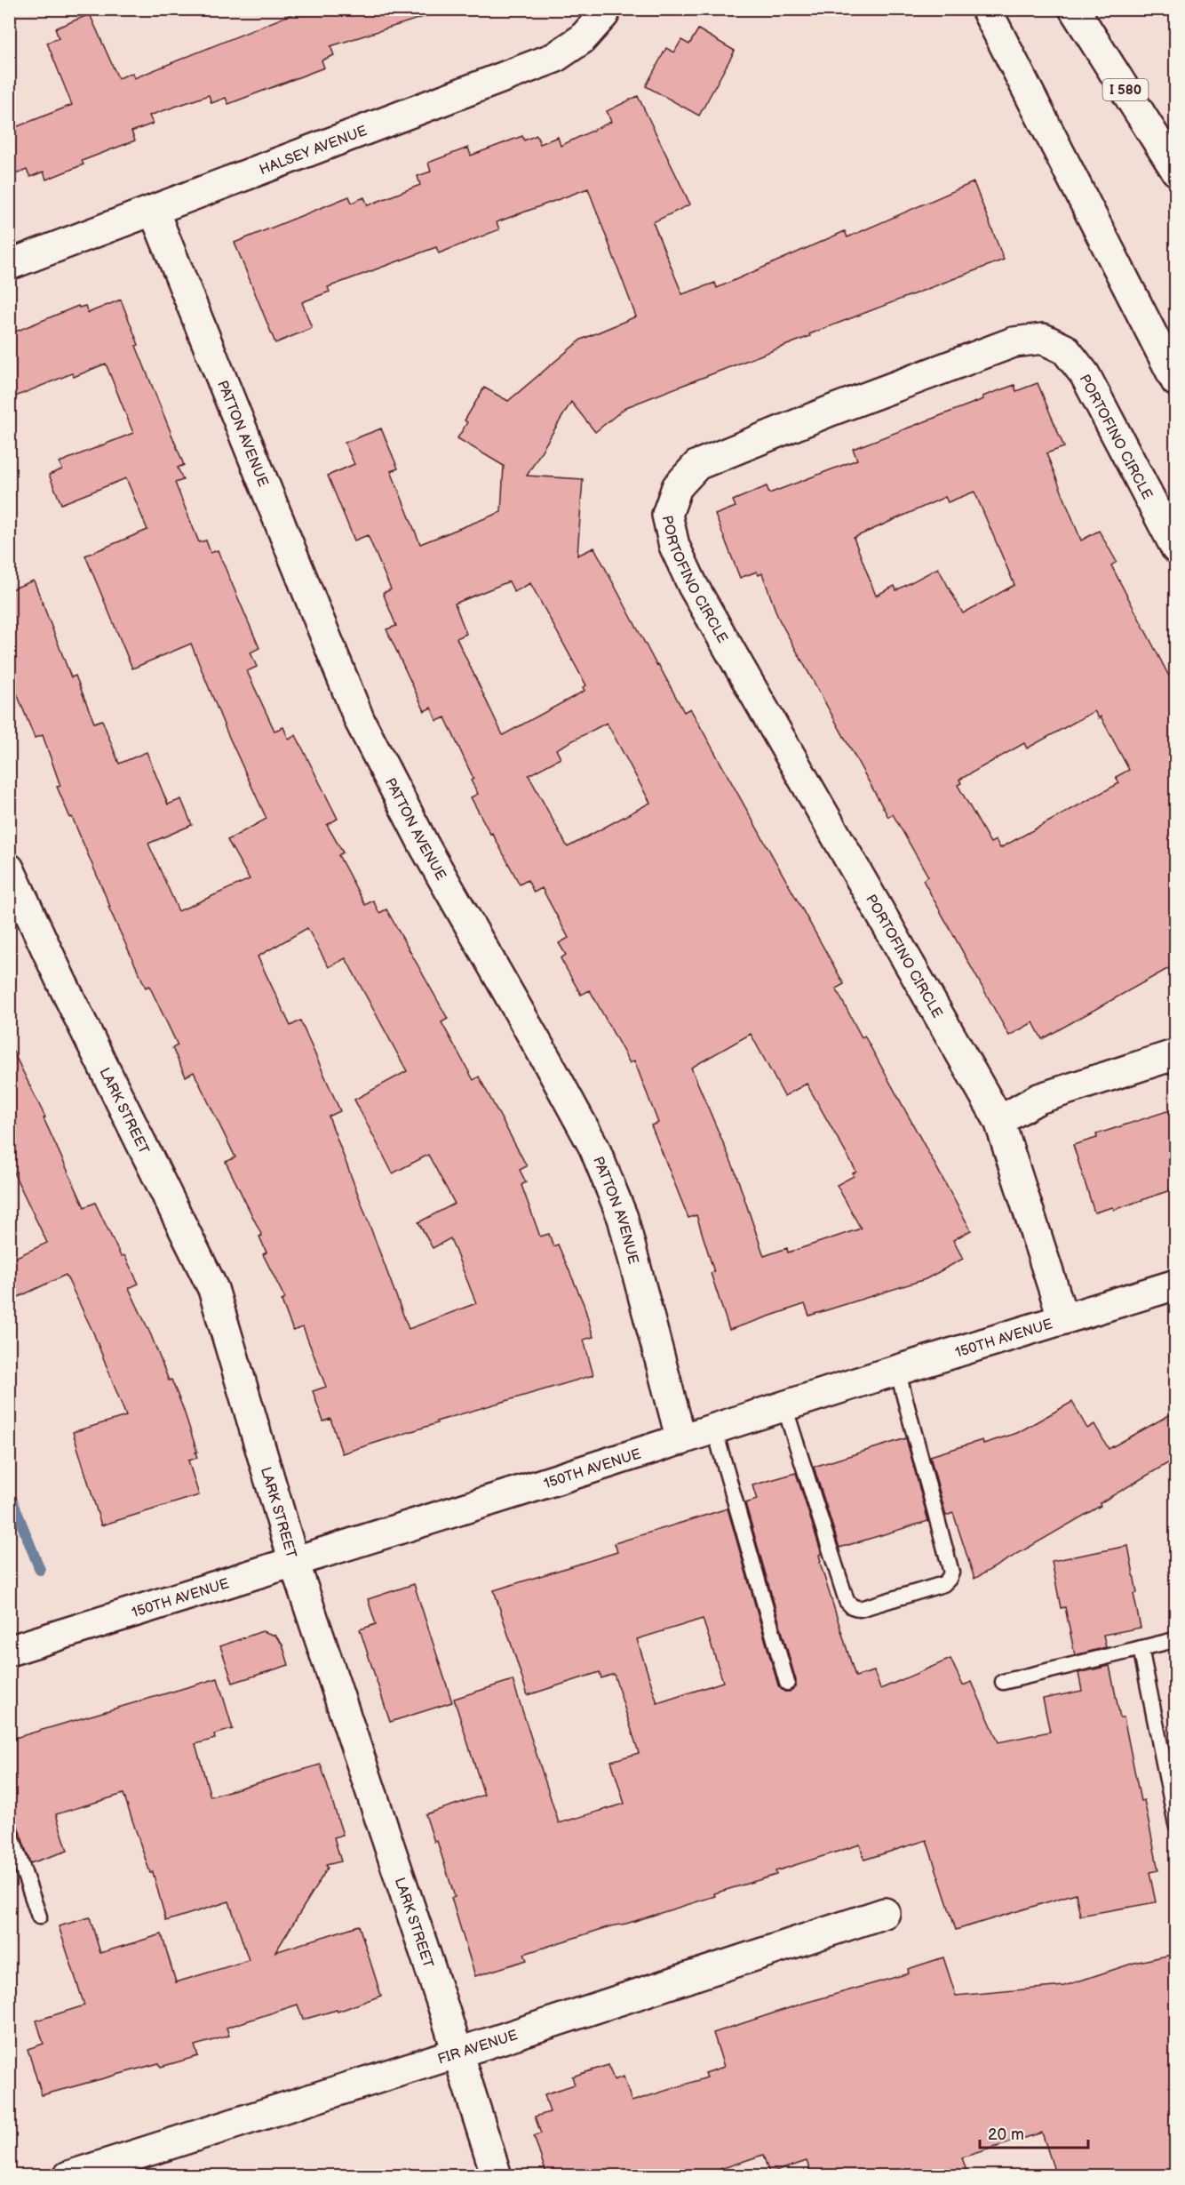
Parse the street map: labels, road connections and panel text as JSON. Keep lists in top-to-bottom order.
{
  "streets": {
    "main road": [
      "I 580",
      "HALSEY AVENUE",
      "PATTON AVENUE",
      "PORTOFINO CIRCLE",
      "LARK STREET",
      "150TH AVENUE",
      "FIR AVENUE"
    ]
  },
  "crossings": [
    ["HALSEY AVENUE", "PATTON AVENUE"],
    ["PATTON AVENUE", "150TH AVENUE"],
    ["PORTOFINO CIRCLE", "150TH AVENUE"],
    ["LARK STREET", "150TH AVENUE"],
    ["LARK STREET", "FIR AVENUE"]
  ],
  "scale_bar": "20 m"
}
